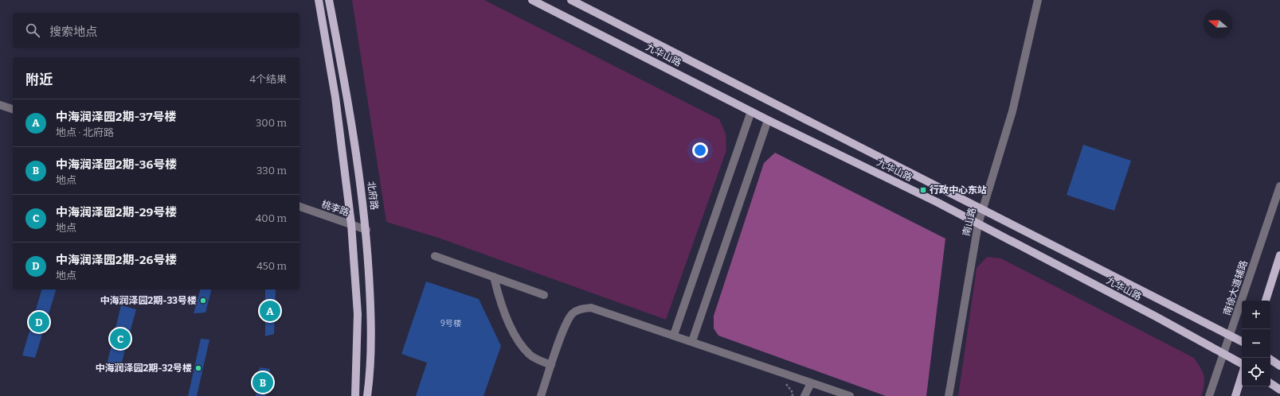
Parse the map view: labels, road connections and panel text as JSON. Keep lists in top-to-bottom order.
{
  "streets": {
    "main road": ["九华山路", "北府路"],
    "street": ["桃李路", "南山路", "南徐大道辅路"]
  },
  "crossings": [
    ["九华山路", "南山路"],
    ["九华山路", "南徐大道辅路"],
    ["北府路", "桃李路"]
  ],
  "places": {
    "transit": ["行政中心东站"],
    "other": ["中海润泽园2期-33号楼", "中海润泽园2期-32号楼"]
  },
  "house_numbers": ["9号楼"],
  "north": "left",
  "page": {
    "search": "搜索地点",
    "heading": ["附近", "4个结果"],
    "list": [
      {
        "mark": "A",
        "name": "中海润泽园2期-37号楼",
        "note": "地点 · 北府路",
        "value": "300 m"
      },
      {
        "mark": "B",
        "name": "中海润泽园2期-36号楼",
        "note": "地点",
        "value": "330 m"
      },
      {
        "mark": "C",
        "name": "中海润泽园2期-29号楼",
        "note": "地点",
        "value": "400 m"
      },
      {
        "mark": "D",
        "name": "中海润泽园2期-26号楼",
        "note": "地点",
        "value": "450 m"
      }
    ],
    "pins": [
      "A",
      "D",
      "C",
      "B"
    ],
    "map_buttons": ["+", "−"]
  }
}
